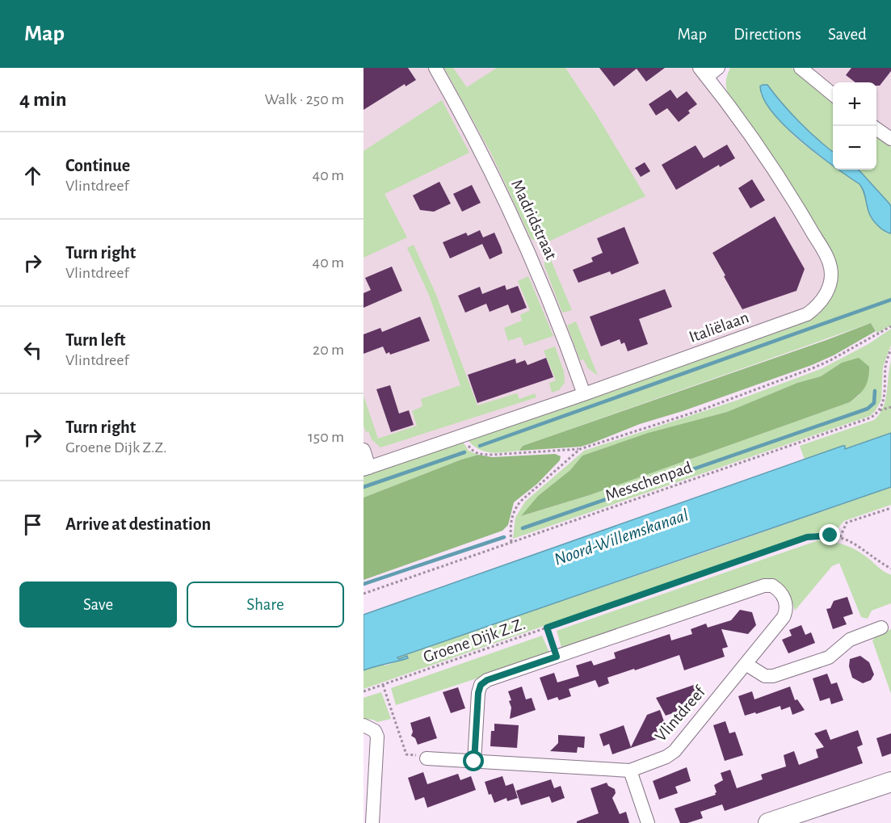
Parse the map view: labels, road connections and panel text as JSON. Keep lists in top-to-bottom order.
{
  "streets": {
    "street": ["Madridstraat", "Italiëlaan", "Vlintdreef"],
    "path": ["Messchenpad", "Groene Dijk Z.Z."]
  },
  "crossings": [
    ["Madridstraat", "Italiëlaan"]
  ],
  "water": ["Noord-Willemskanaal"],
  "page": {
    "header": "Map",
    "nav": ["Map", "Directions", "Saved"],
    "heading": ["4 min", "Walk · 250 m"],
    "map_buttons": ["+", "−"],
    "list": [
      ["Continue", "Vlintdreef", "40 m"],
      ["Turn right", "Vlintdreef", "40 m"],
      ["Turn left", "Vlintdreef", "20 m"],
      ["Turn right", "Groene Dijk Z.Z.", "150 m"],
      "Arrive at destination"
    ],
    "buttons": ["Save", "Share"]
  }
}
